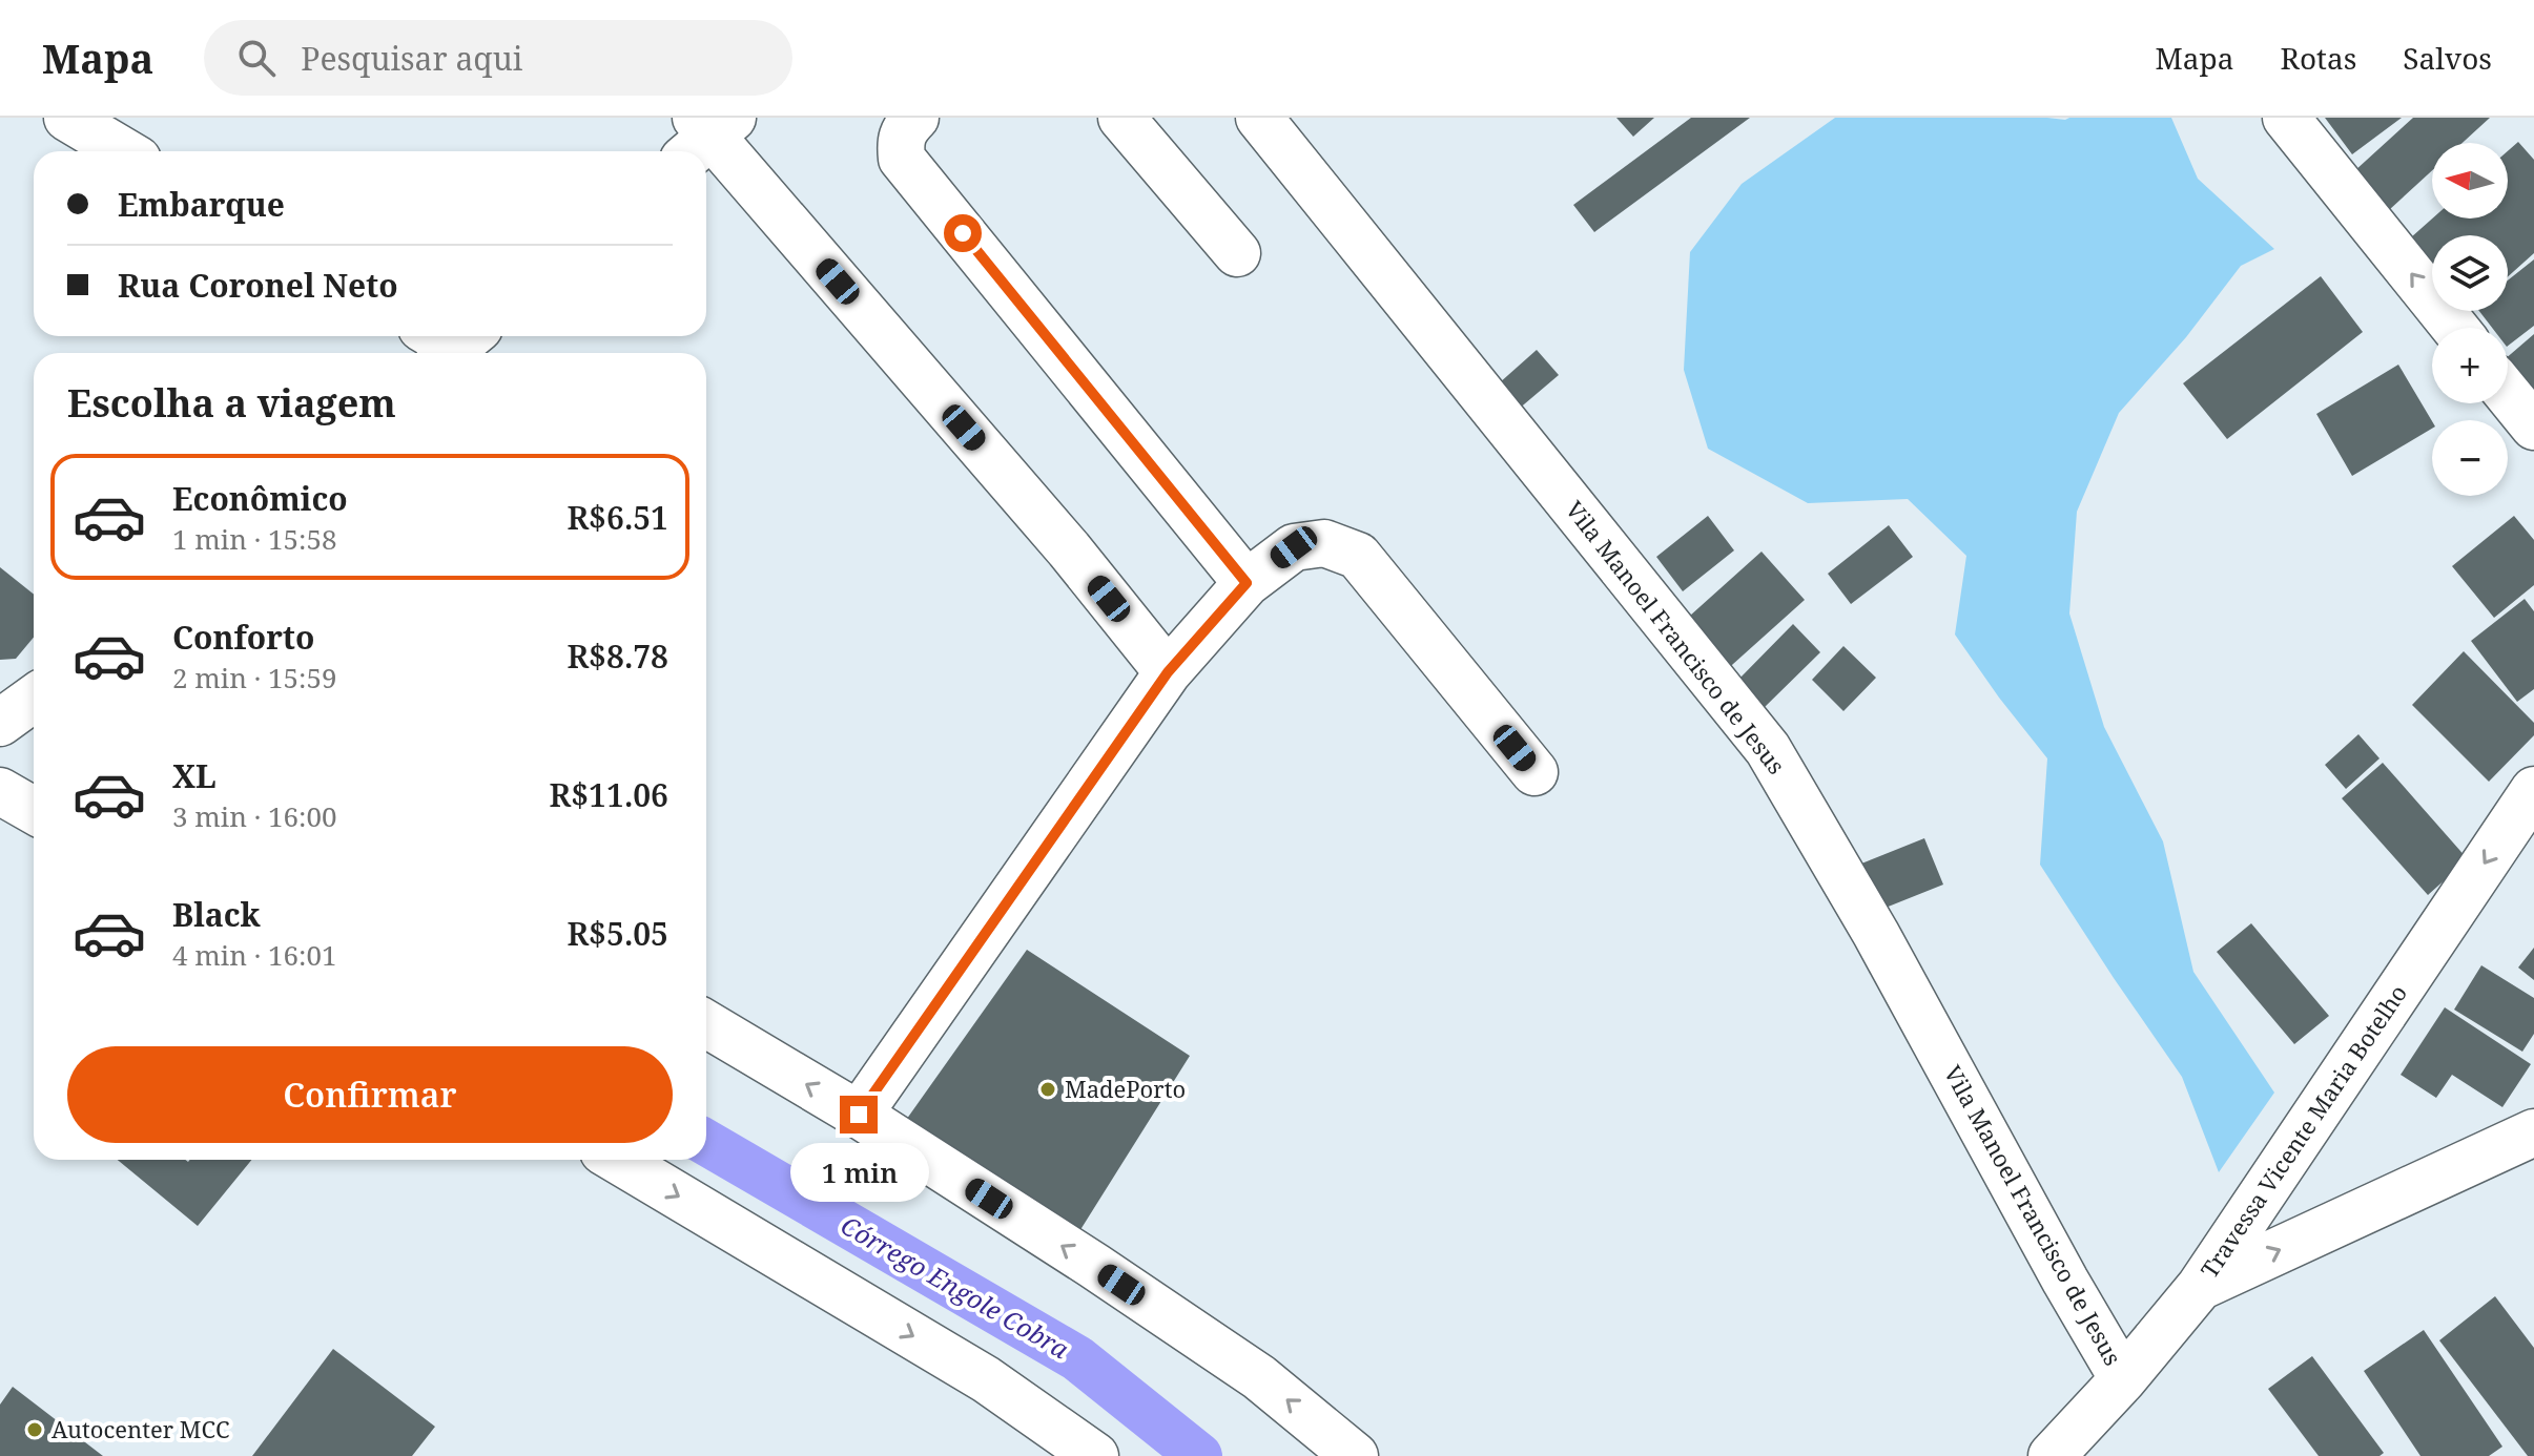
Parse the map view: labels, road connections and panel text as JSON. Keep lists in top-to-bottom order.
{
  "streets": {
    "street": ["Vila Manoel Francisco de Jesus", "Travessa Vicente Maria Botelho"]
  },
  "crossings": [
    ["Vila Manoel Francisco de Jesus", "Travessa Vicente Maria Botelho"]
  ],
  "one_way": ["Travessa Vicente Maria Botelho"],
  "water": ["Córrego Engole Cobra"],
  "places": ["MadePorto", "Autocenter MCC"],
  "north": "left",
  "page": {
    "header": "Mapa",
    "search": "Pesquisar aqui",
    "nav": ["Mapa", "Rotas", "Salvos"],
    "map_buttons": ["+", "−"],
    "banner": ["Embarque", "Rua Coronel Neto"],
    "heading": "Escolha a viagem",
    "list": [
      {
        "name": "Econômico",
        "note": "1 min · 15:58",
        "value": "R$6.51"
      },
      {
        "name": "Conforto",
        "note": "2 min · 15:59",
        "value": "R$8.78"
      },
      {
        "name": "XL",
        "note": "3 min · 16:00",
        "value": "R$11.06"
      },
      {
        "name": "Black",
        "note": "4 min · 16:01",
        "value": "R$5.05"
      }
    ],
    "buttons": "Confirmar",
    "bubble": "1 min"
  }
}
